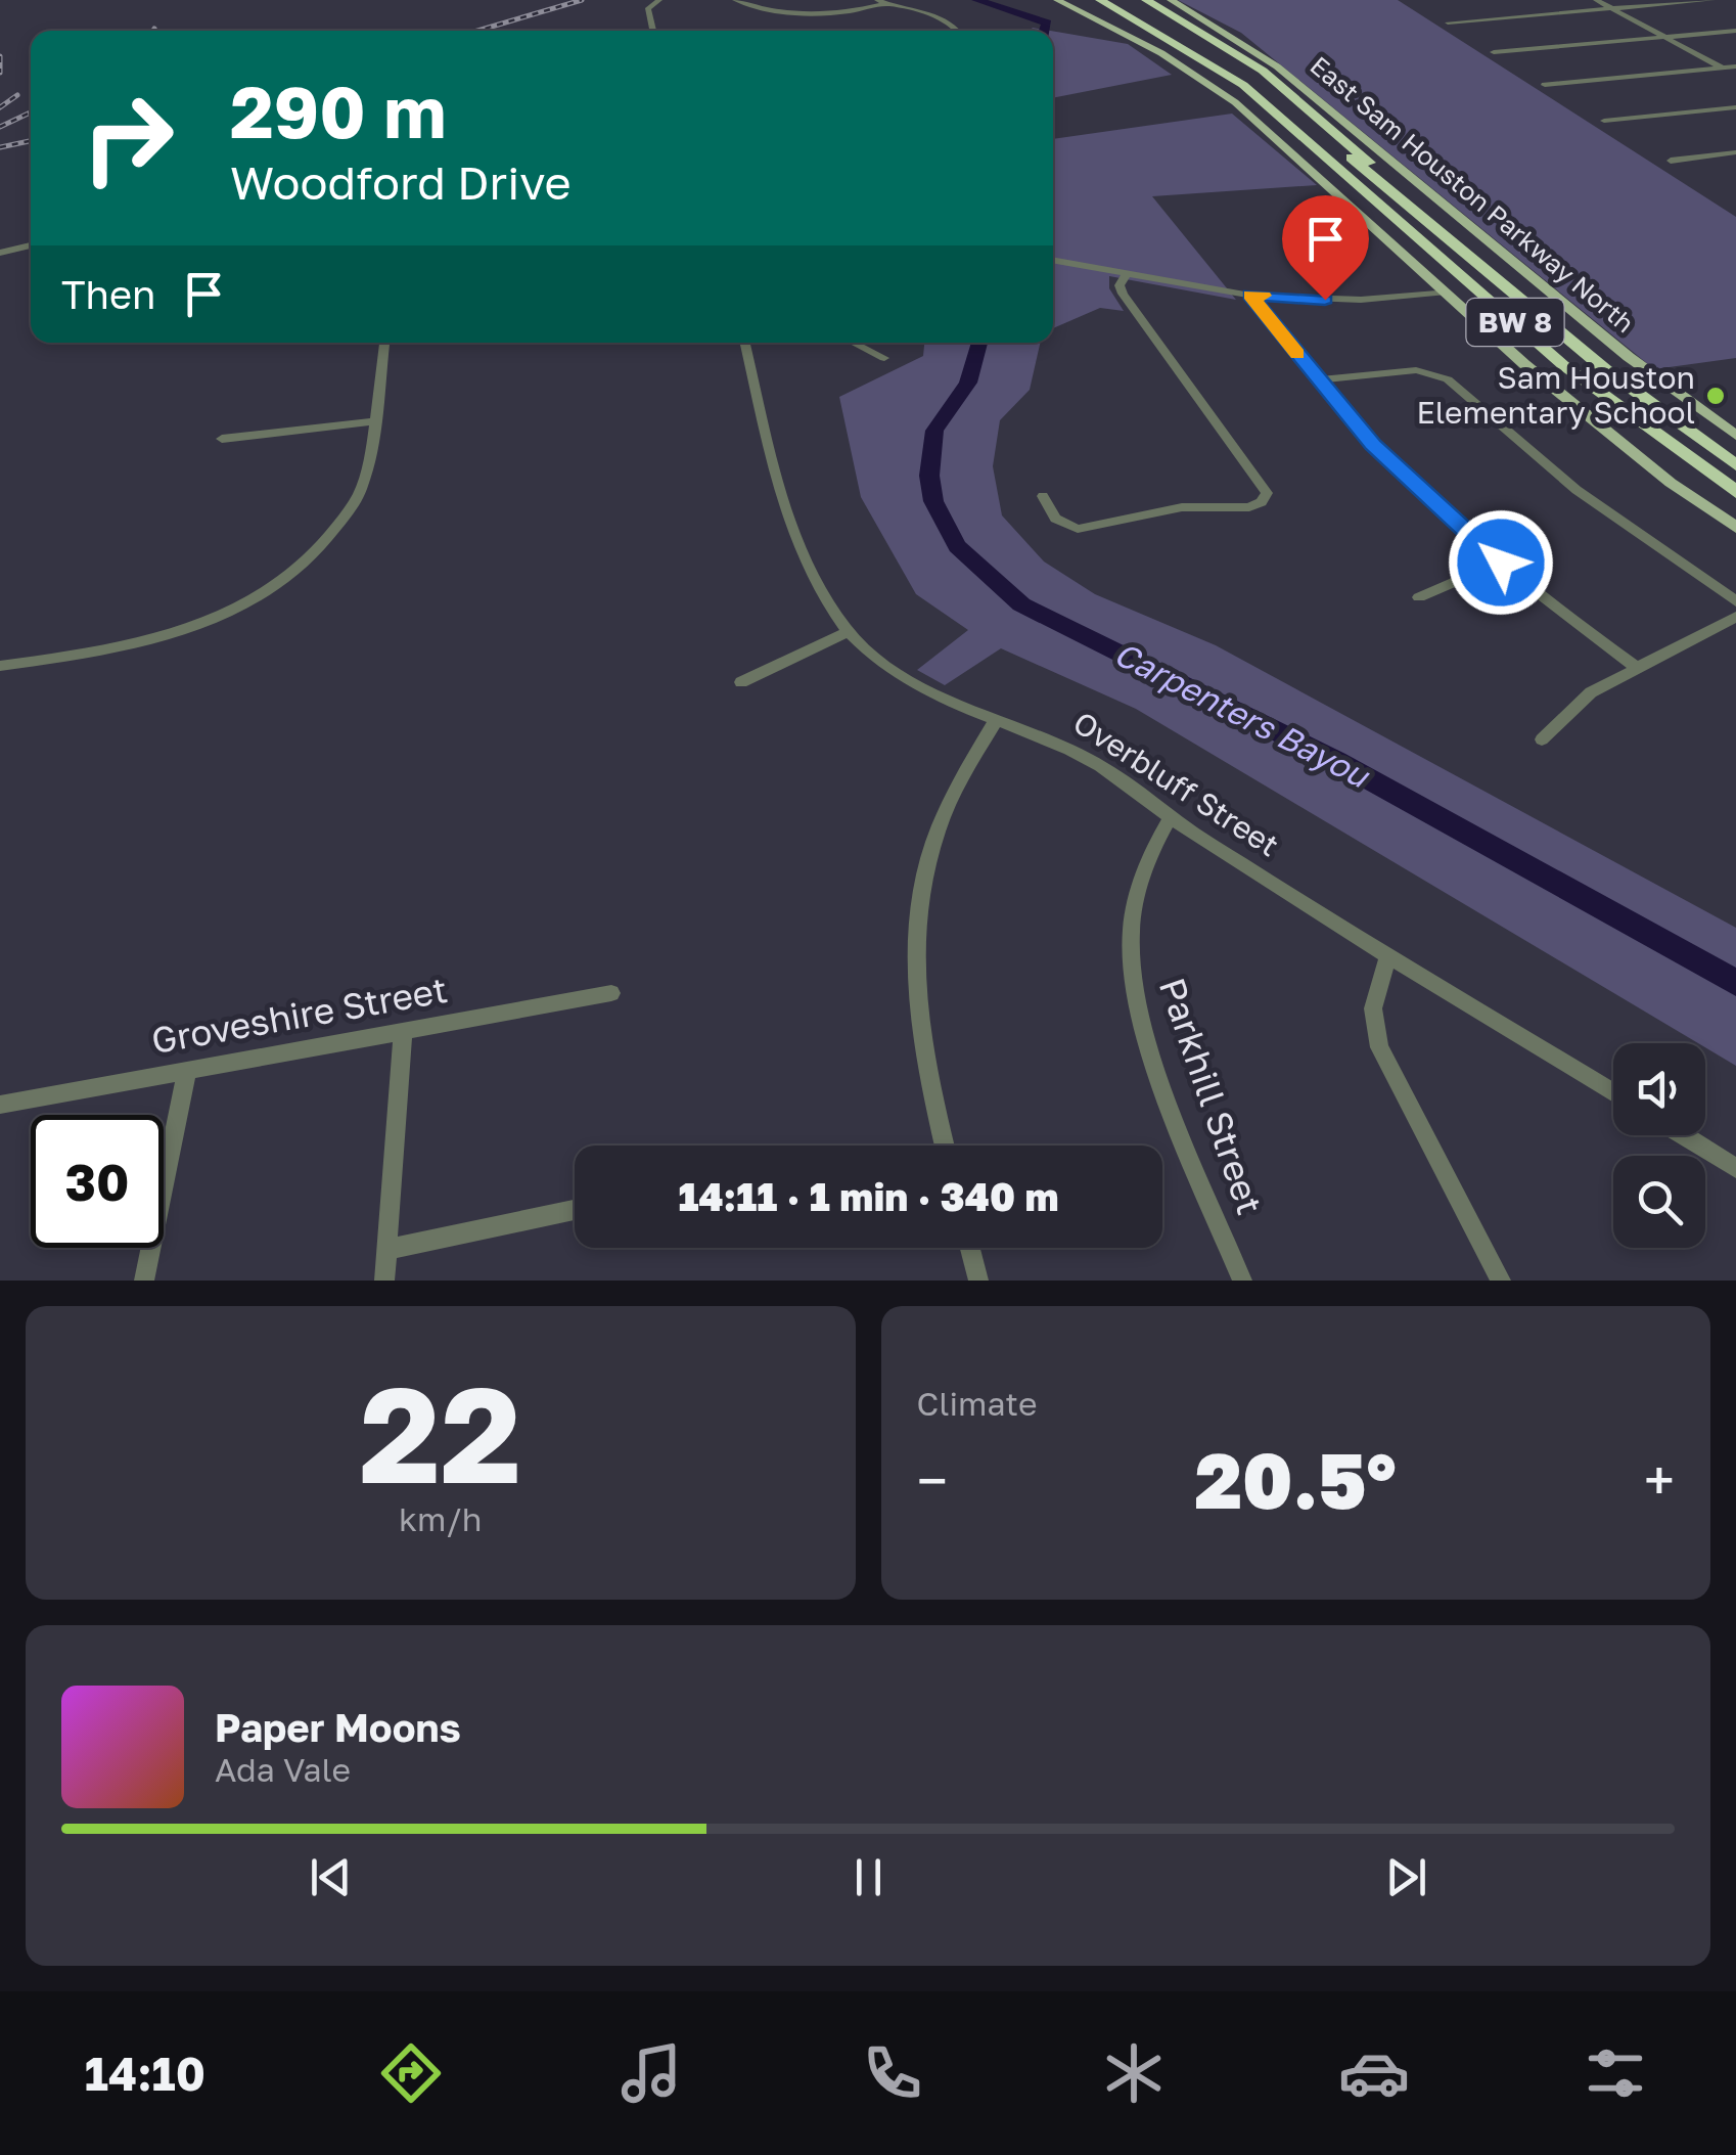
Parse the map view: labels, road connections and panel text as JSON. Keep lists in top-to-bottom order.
{
  "streets": {
    "highway": ["East Sam Houston Parkway North", "BW 8"],
    "street": ["Overbluff Street", "Groveshire Street", "Parkhill Street"]
  },
  "crossings": [
    ["Overbluff Street", "Parkhill Street"]
  ],
  "water": ["Carpenters Bayou"],
  "places": ["Sam Houston Elementary School"],
  "page": {
    "turn": ["290 m", "Woodford Drive"],
    "then": "Then",
    "limit": "30",
    "trip": "14:11 · 1 min · 340 m",
    "tile": [
      ["22", "km/h"],
      "Climate"
    ],
    "heat": ["−", "20.5°", "+"],
    "song": ["Paper Moons", "Ada Vale"],
    "tabs": "14:10"
  }
}
